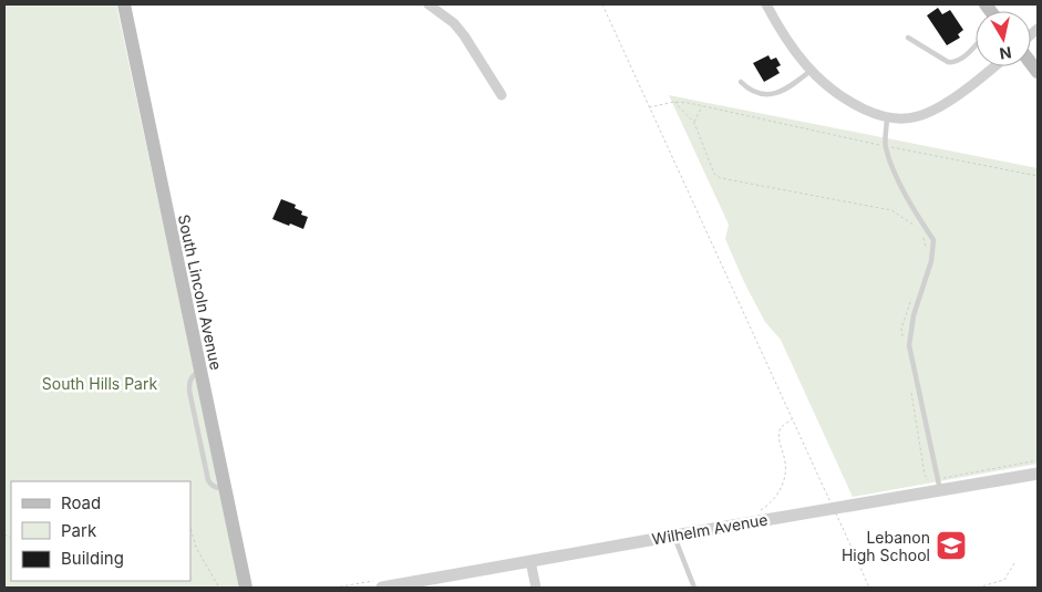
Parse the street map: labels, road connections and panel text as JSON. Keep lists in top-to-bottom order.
{
  "streets": {
    "main road": ["South Lincoln Avenue"],
    "street": ["Wilhelm Avenue"]
  },
  "parks": ["South Hills Park"],
  "places": {
    "school or university": ["Lebanon High School"]
  },
  "legend": ["Road", "Park", "Building"],
  "north": "bottom"
}
